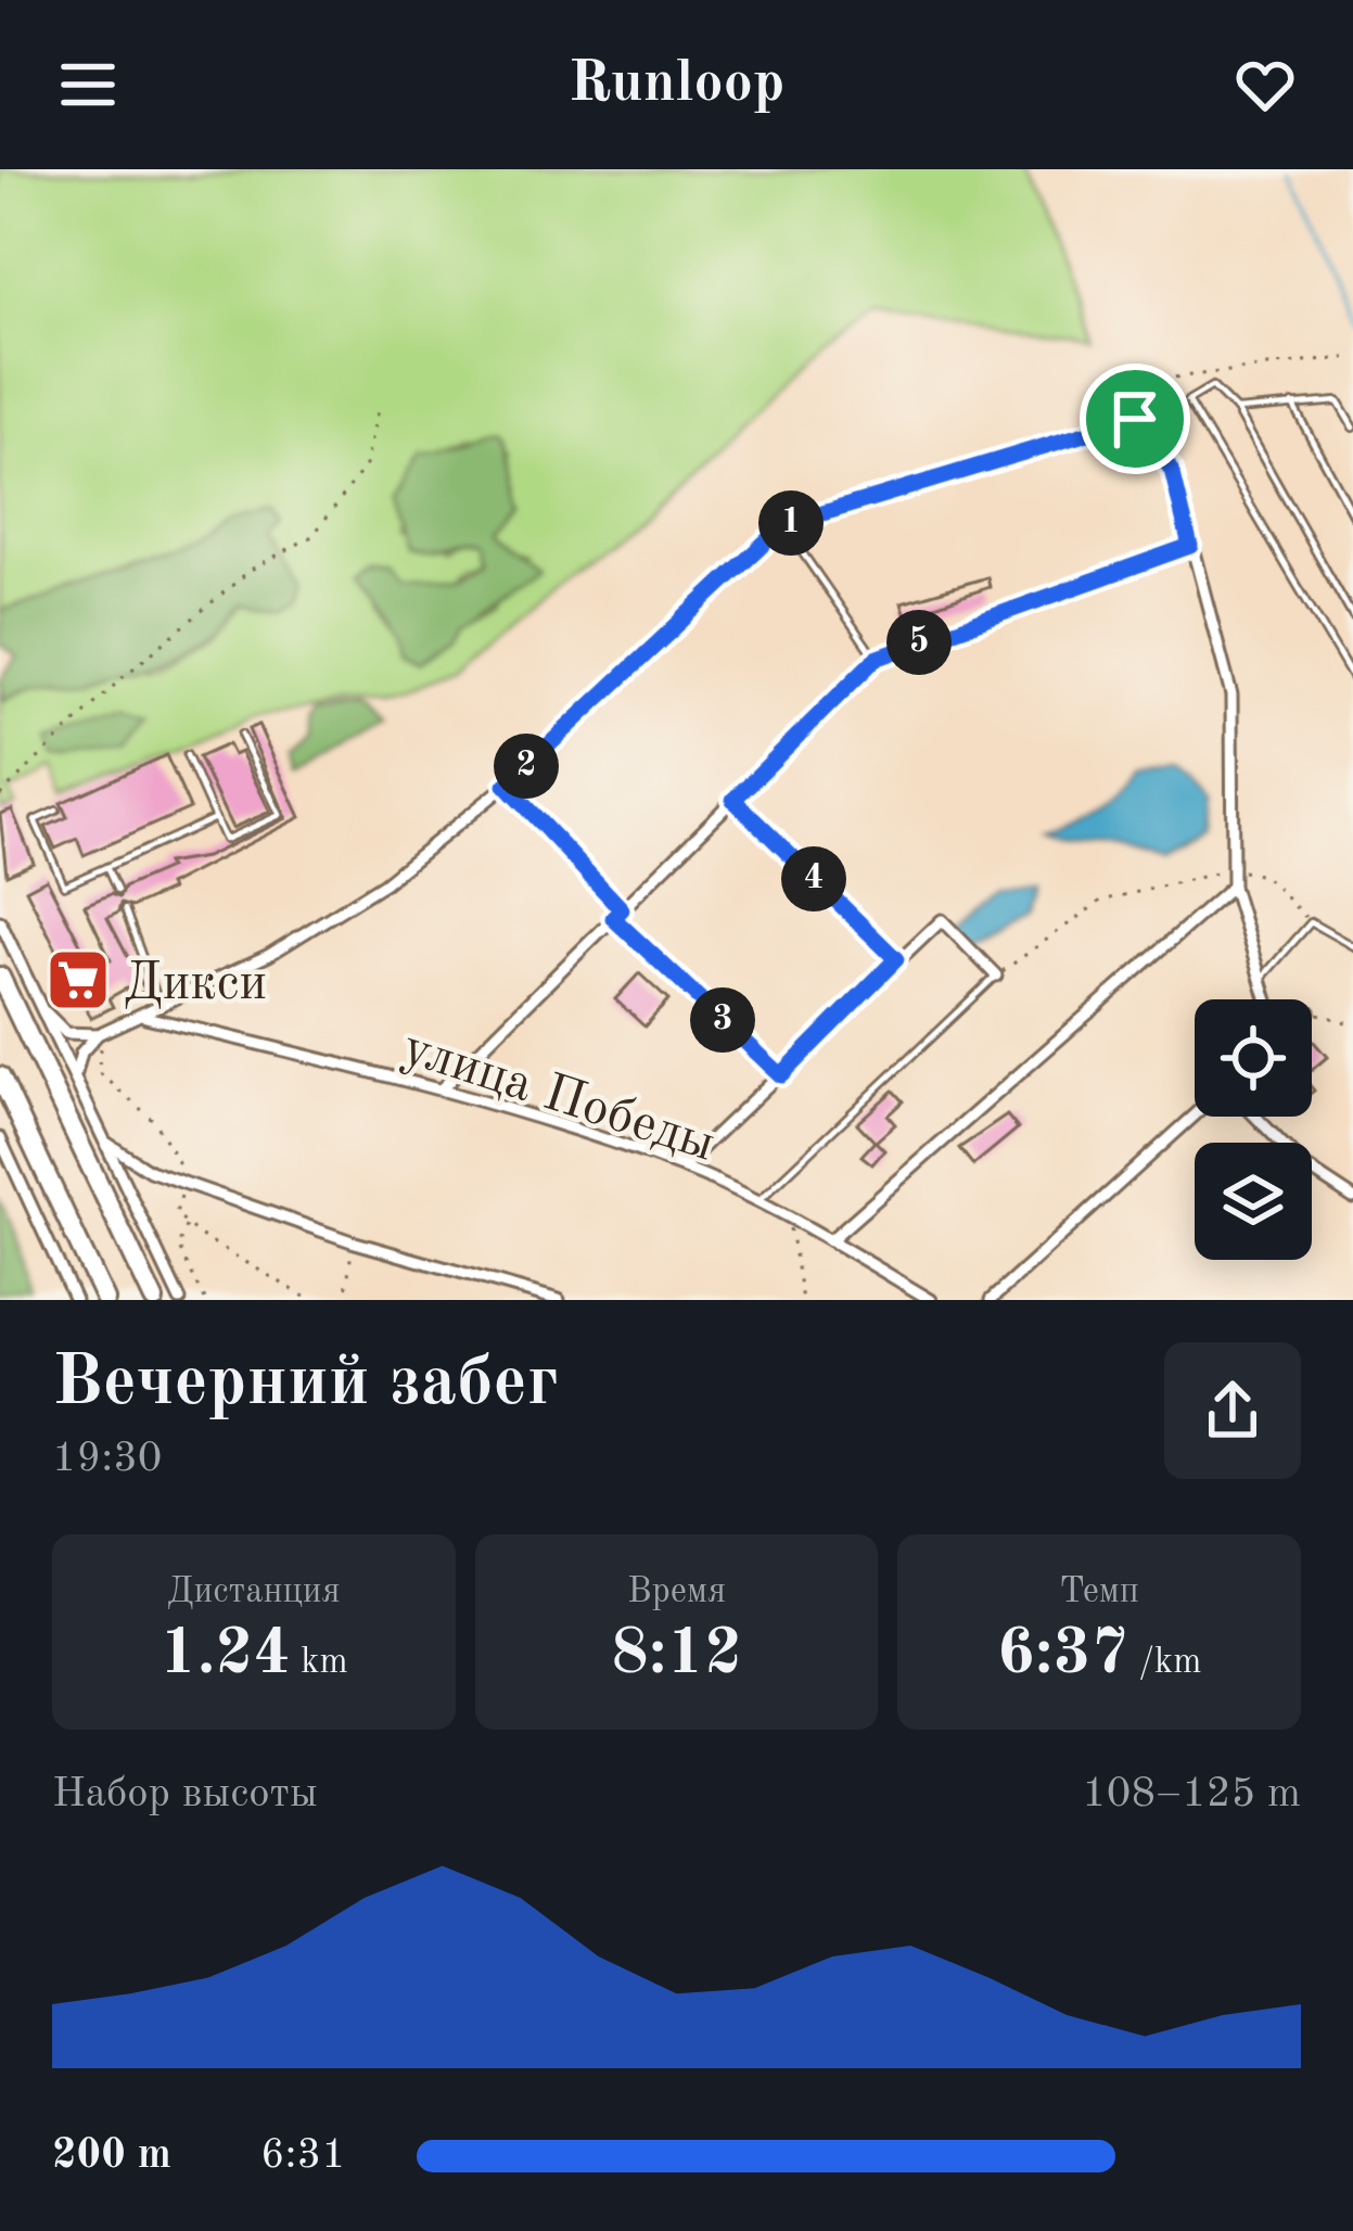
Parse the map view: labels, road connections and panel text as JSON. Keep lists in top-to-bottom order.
{
  "streets": {
    "street": ["улица Победы"]
  },
  "places": {
    "supermarket": ["Дикси"]
  },
  "page": {
    "header": "Runloop",
    "pins": [
      "1",
      "5",
      "2",
      "4",
      "3"
    ],
    "heading": ["Вечерний забег", "19:30"],
    "stats": [
      ["Дистанция", "1.24 km"],
      ["Время", "8:12"],
      ["Темп", "6:37 /km"]
    ],
    "chart": ["Набор высоты", "108–125 m"],
    "list": [
      {
        "name": "200 m",
        "note": "6:31"
      }
    ]
  }
}
